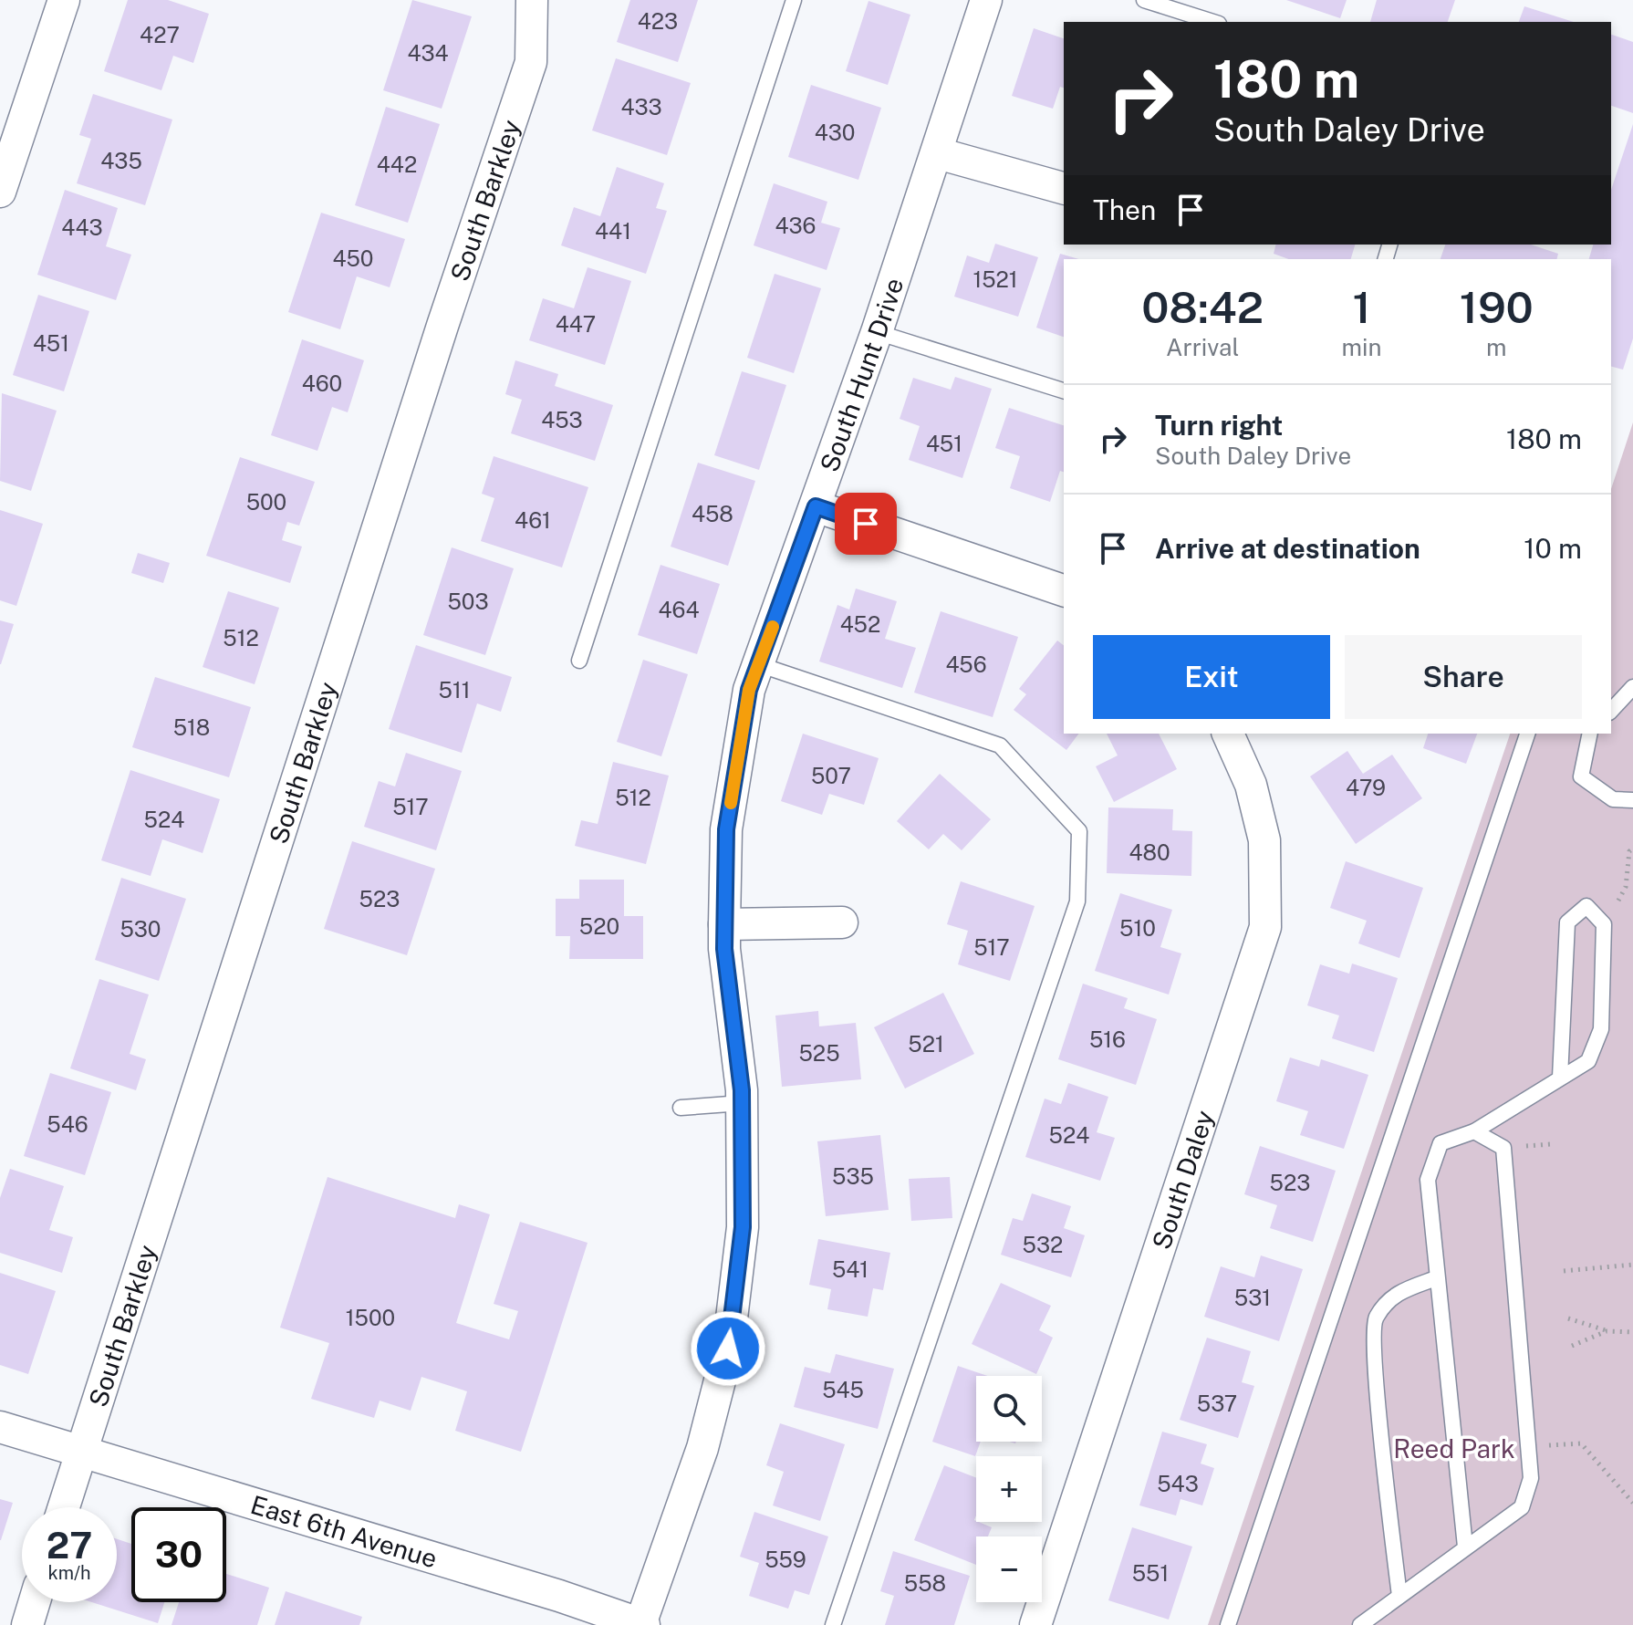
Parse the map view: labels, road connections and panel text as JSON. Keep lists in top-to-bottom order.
{
  "streets": {
    "street": [
      "South Barkley",
      "South Hunt Drive",
      "South Daley",
      "East 6th Avenue"
    ]
  },
  "crossings": [
    ["South Barkley", "East 6th Avenue"],
    ["South Hunt Drive", "East 6th Avenue"]
  ],
  "parks": ["Reed Park"],
  "house_numbers": [
    "423",
    "427",
    "434",
    "433",
    "430",
    "435",
    "442",
    "436",
    "443",
    "441",
    "450",
    "1521",
    "447",
    "451",
    "460",
    "453",
    "451",
    "500",
    "458",
    "461",
    "503",
    "464",
    "452",
    "512",
    "456",
    "511",
    "518",
    "507",
    "479",
    "512",
    "517",
    "524",
    "480",
    "523",
    "520",
    "510",
    "530",
    "517",
    "516",
    "521",
    "525",
    "546",
    "524",
    "535",
    "523",
    "532",
    "541",
    "531",
    "1500",
    "545",
    "537",
    "543",
    "559",
    "551",
    "558"
  ],
  "page": {
    "turn": ["180 m", "South Daley Drive"],
    "then": "Then",
    "eta": [
      "08:42",
      "Arrival",
      "1",
      "min",
      "190",
      "m"
    ],
    "list": [
      {
        "name": "Turn right",
        "note": "South Daley Drive",
        "value": "180 m"
      },
      {
        "name": "Arrive at destination",
        "value": "10 m"
      }
    ],
    "buttons": ["Exit", "Share"],
    "map_buttons": ["+", "−"],
    "speed": "27 km/h",
    "limit": "30"
  }
}
